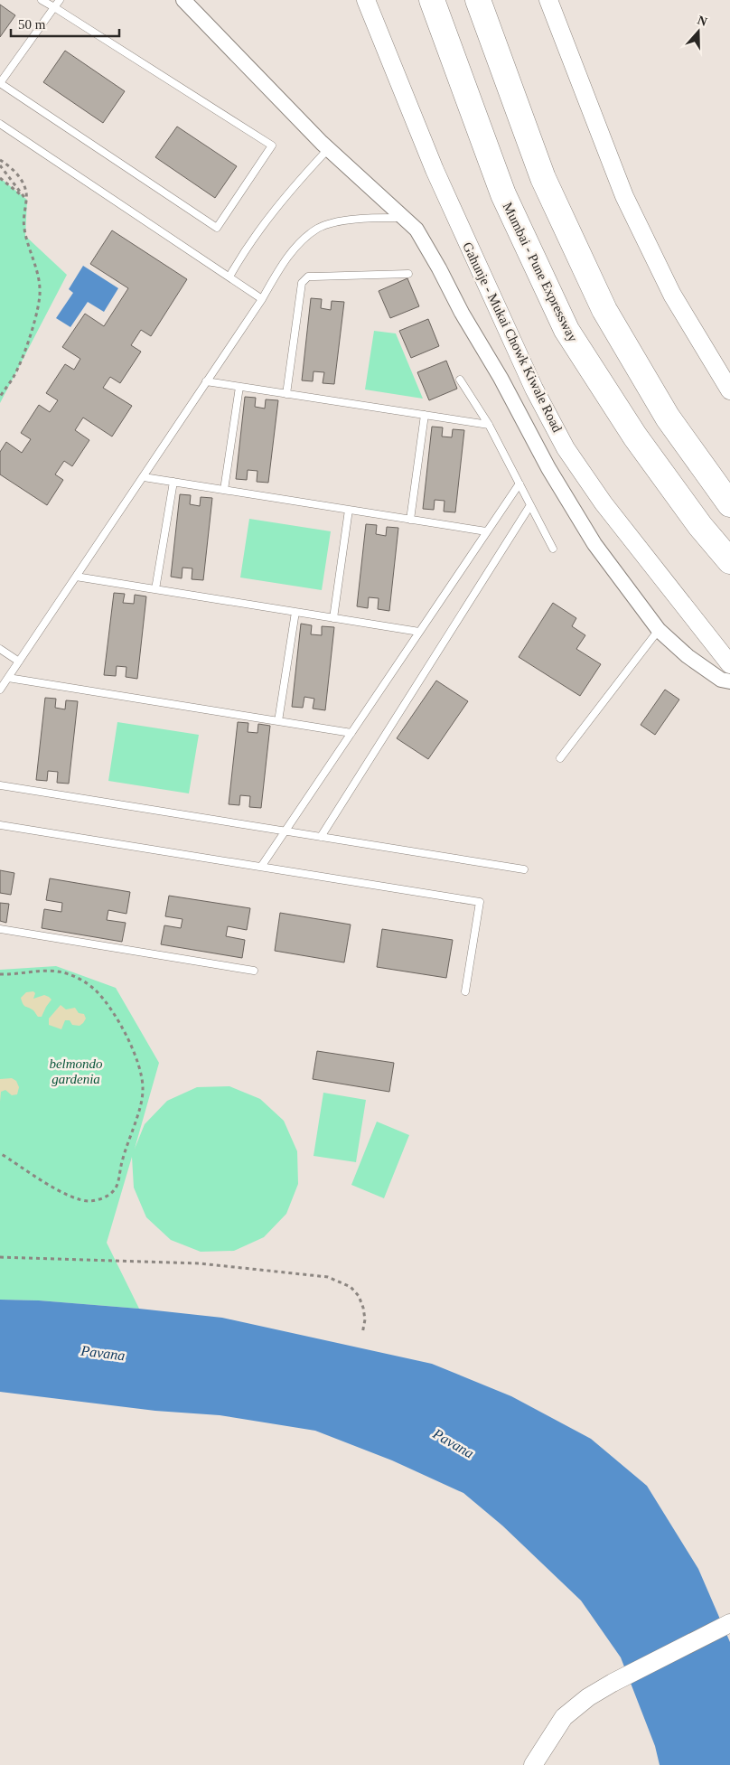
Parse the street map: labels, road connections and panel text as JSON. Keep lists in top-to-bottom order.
{
  "streets": {
    "highway": ["Mumbai - Pune Expressway"],
    "street": ["Gahunje - Mukai Chowk Kiwale Road"]
  },
  "water": ["Pavana"],
  "parks": ["belmondo gardenia"],
  "scale_bar": "50 m",
  "north": "top"
}
